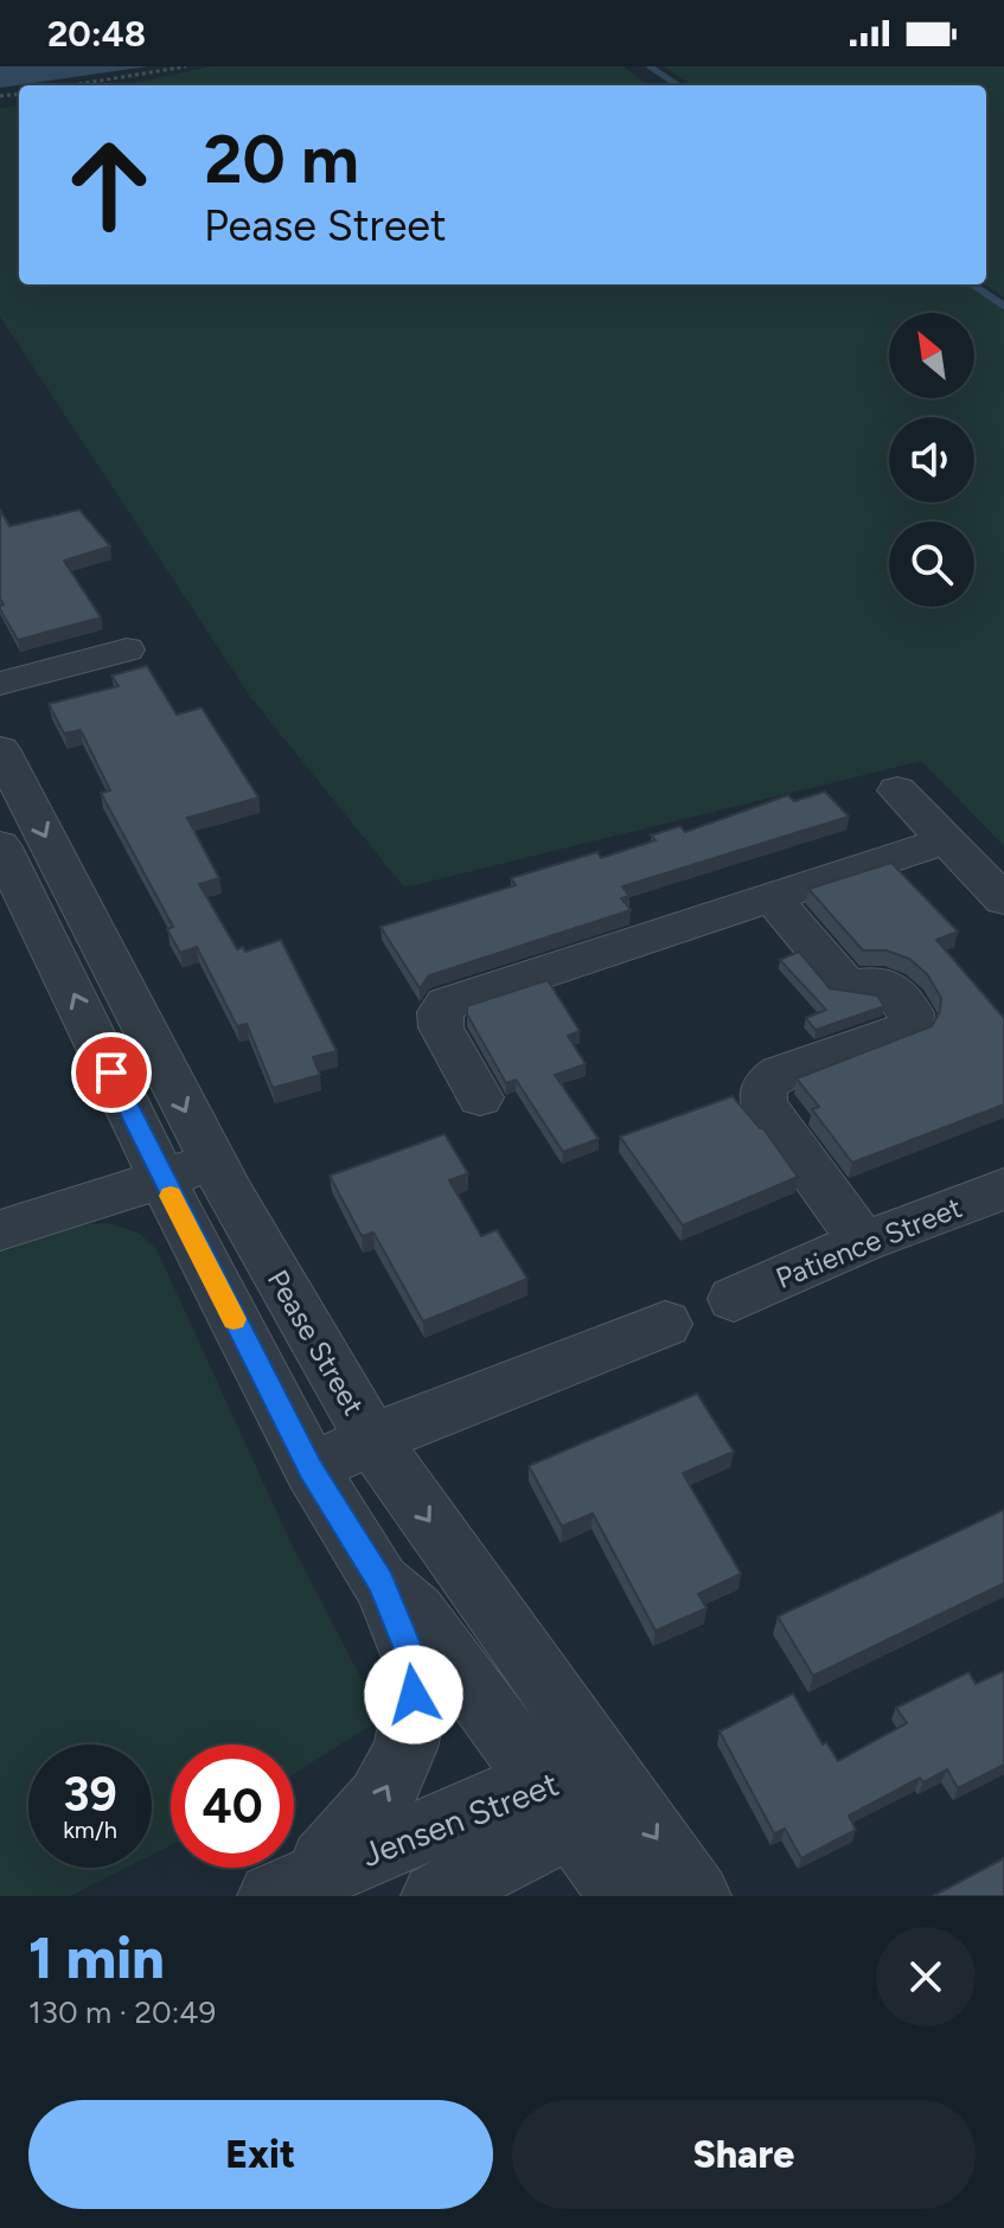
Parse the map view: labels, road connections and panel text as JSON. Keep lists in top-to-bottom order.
{
  "streets": {
    "street": ["Patience Street", "Pease Street", "Jensen Street"]
  },
  "crossings": [
    ["Pease Street", "Jensen Street"]
  ],
  "north": "top left",
  "page": {
    "status": "20:48",
    "turn": ["20 m", "Pease Street"],
    "speed": "39 km/h",
    "limit": "40",
    "heading": ["1 min", "130 m · 20:49"],
    "buttons": ["Exit", "Share"]
  }
}
